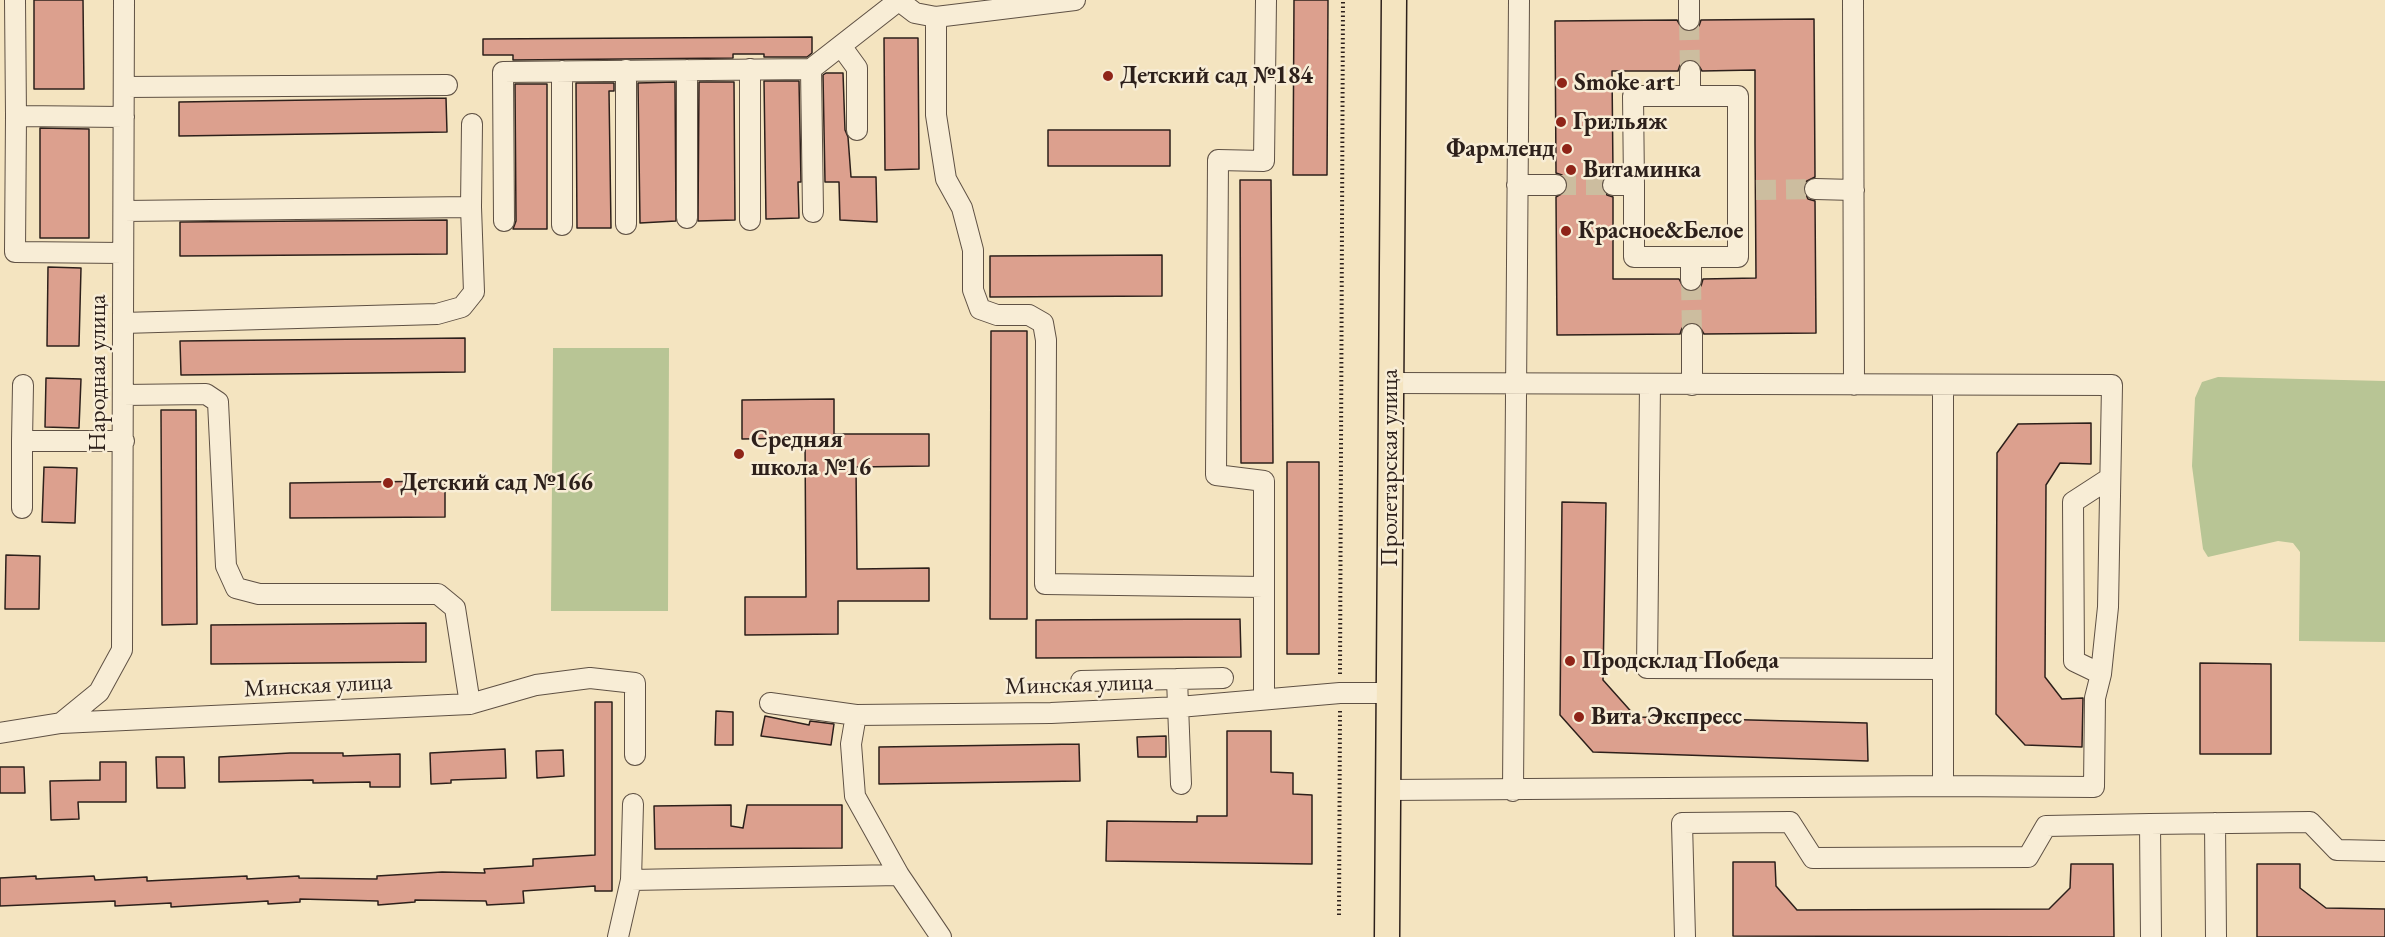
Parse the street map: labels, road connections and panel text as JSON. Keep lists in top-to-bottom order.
{
  "streets": {
    "main road": ["Пролетарская улица"],
    "street": ["Народная улица", "Минская улица"]
  },
  "crossings": [
    ["Народная улица", "Минская улица"],
    ["Пролетарская улица", "Минская улица"]
  ],
  "places": [
    "Детский сад №184",
    "Smoke art",
    "Грильяж",
    "Фармленд",
    "Витаминка",
    "Красное&Белое",
    "Средняя школа №16",
    "Детский сад №166",
    "Продсклад Победа",
    "Вита Экспресс"
  ]
}
